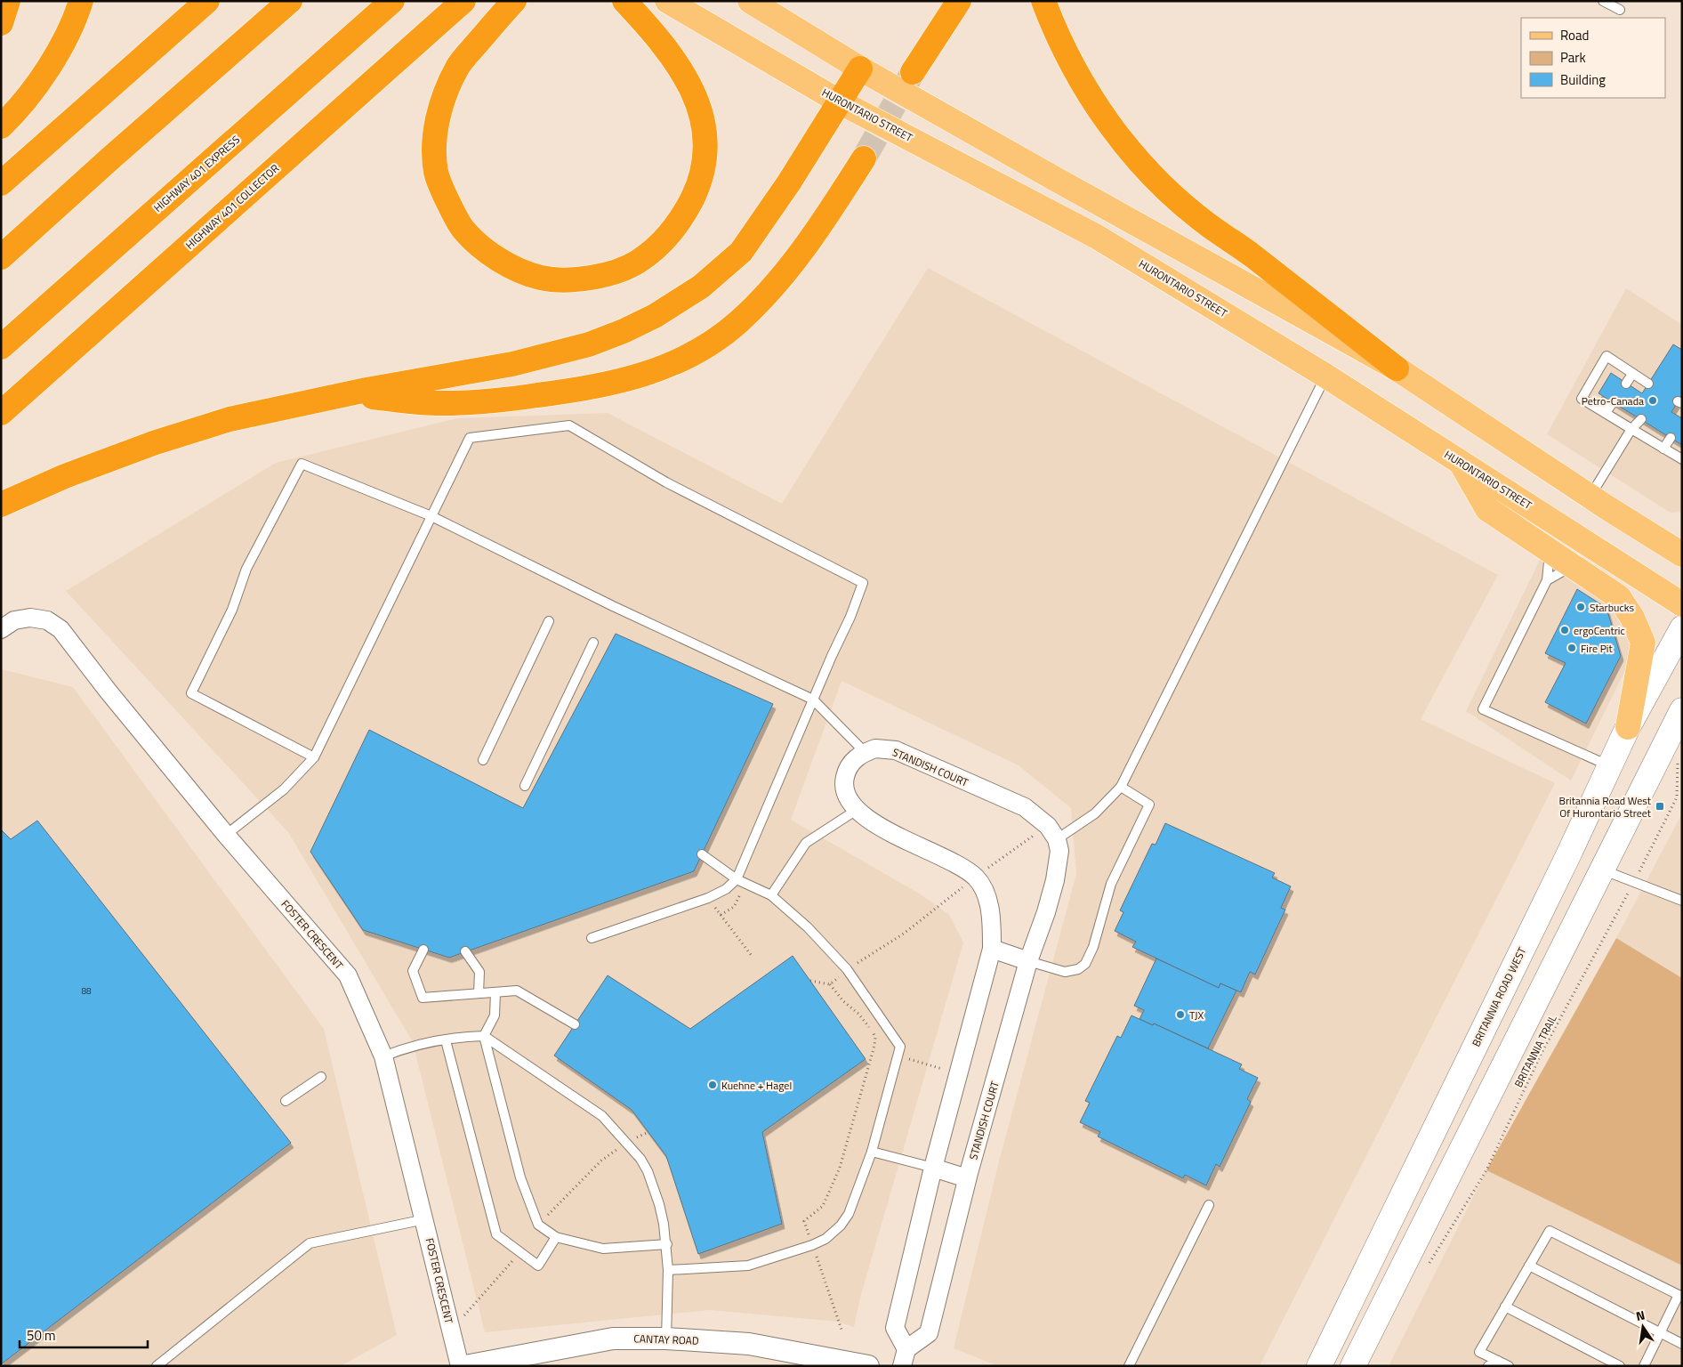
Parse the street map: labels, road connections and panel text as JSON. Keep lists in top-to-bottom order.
{
  "streets": {
    "highway": ["HIGHWAY 401 EXPRESS", "HIGHWAY 401 COLLECTOR"],
    "main road": ["HURONTARIO STREET", "BRITANNIA ROAD WEST"],
    "street": ["STANDISH COURT", "FOSTER CRESCENT", "CANTAY ROAD"],
    "path": ["BRITANNIA TRAIL"]
  },
  "places": {
    "other": [
      "Petro-Canada",
      "Starbucks",
      "ergoCentric",
      "Fire Pit",
      "TJX",
      "Kuehne + Hagel"
    ],
    "transit": ["Britannia Road West Of Hurontario Street"]
  },
  "house_numbers": ["88"],
  "legend": ["Road", "Park", "Building"],
  "scale_bar": "50 m",
  "north": "top"
}
